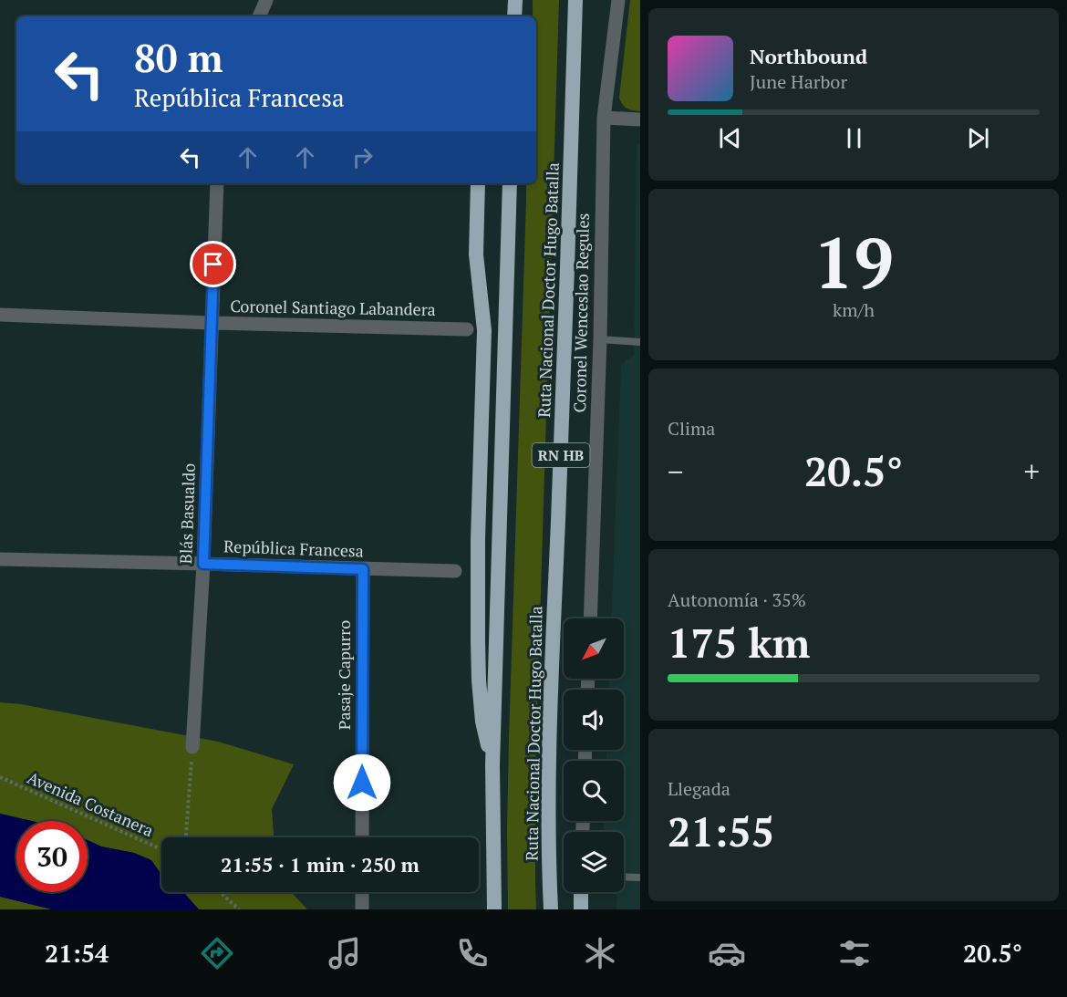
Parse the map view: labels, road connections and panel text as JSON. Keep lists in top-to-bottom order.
{
  "streets": {
    "highway": ["Ruta Nacional Doctor Hugo Batalla", "RN HB"],
    "street": [
      "Coronel Santiago Labandera",
      "Coronel Wenceslao Regules",
      "Blás Basualdo",
      "República Francesa",
      "Pasaje Capurro"
    ],
    "path": ["Avenida Costanera"]
  },
  "crossings": [
    ["Coronel Santiago Labandera", "Blás Basualdo"],
    ["Blás Basualdo", "República Francesa"],
    ["República Francesa", "Pasaje Capurro"]
  ],
  "north": "bottom left",
  "page": {
    "turn": ["80 m", "República Francesa"],
    "song": ["Northbound", "June Harbor"],
    "tile": [
      ["19", "km/h"],
      "Clima",
      ["Autonomía · 35%", "175 km"],
      ["Llegada", "21:55"]
    ],
    "heat": ["−", "20.5°", "+"],
    "limit": "30",
    "trip": "21:55 · 1 min · 250 m",
    "tabs": ["21:54", "20.5°"]
  }
}
